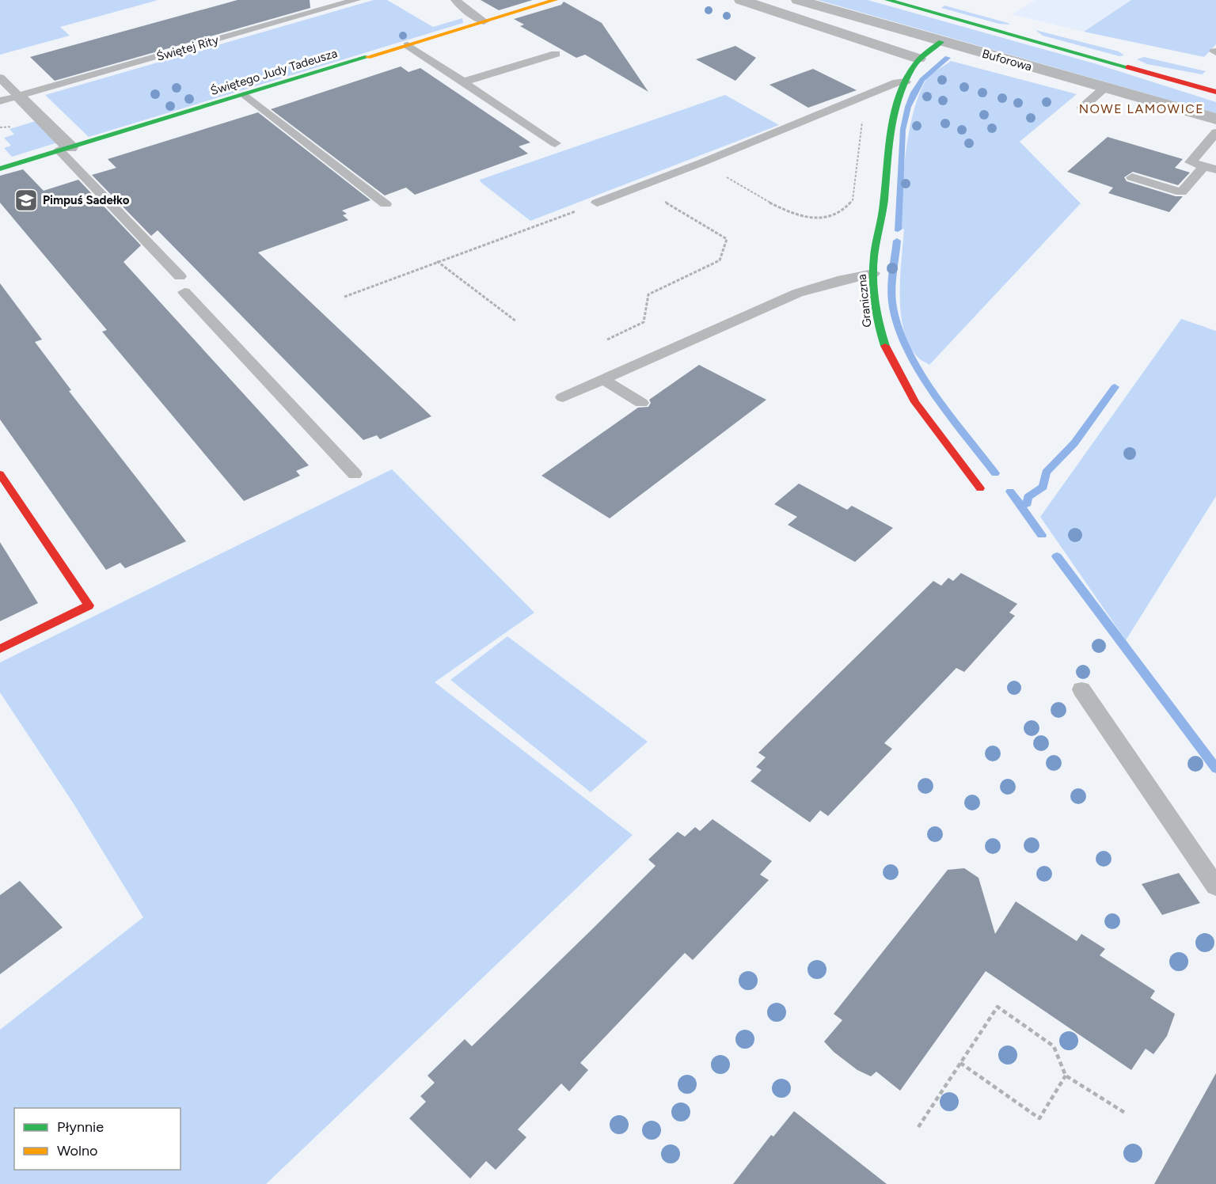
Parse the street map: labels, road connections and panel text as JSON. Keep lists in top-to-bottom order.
{
  "streets": {
    "street": ["Buforowa", "Świętego Judy Tadeusza", "Graniczna"],
    "lane": ["Świętej Rity"]
  },
  "crossings": [
    ["Buforowa", "Graniczna"]
  ],
  "districts": ["NOWE LAMOWICE"],
  "places": {
    "school or university": ["Pimpuś Sadełko"]
  },
  "legend": ["Płynnie", "Wolno"]
}
